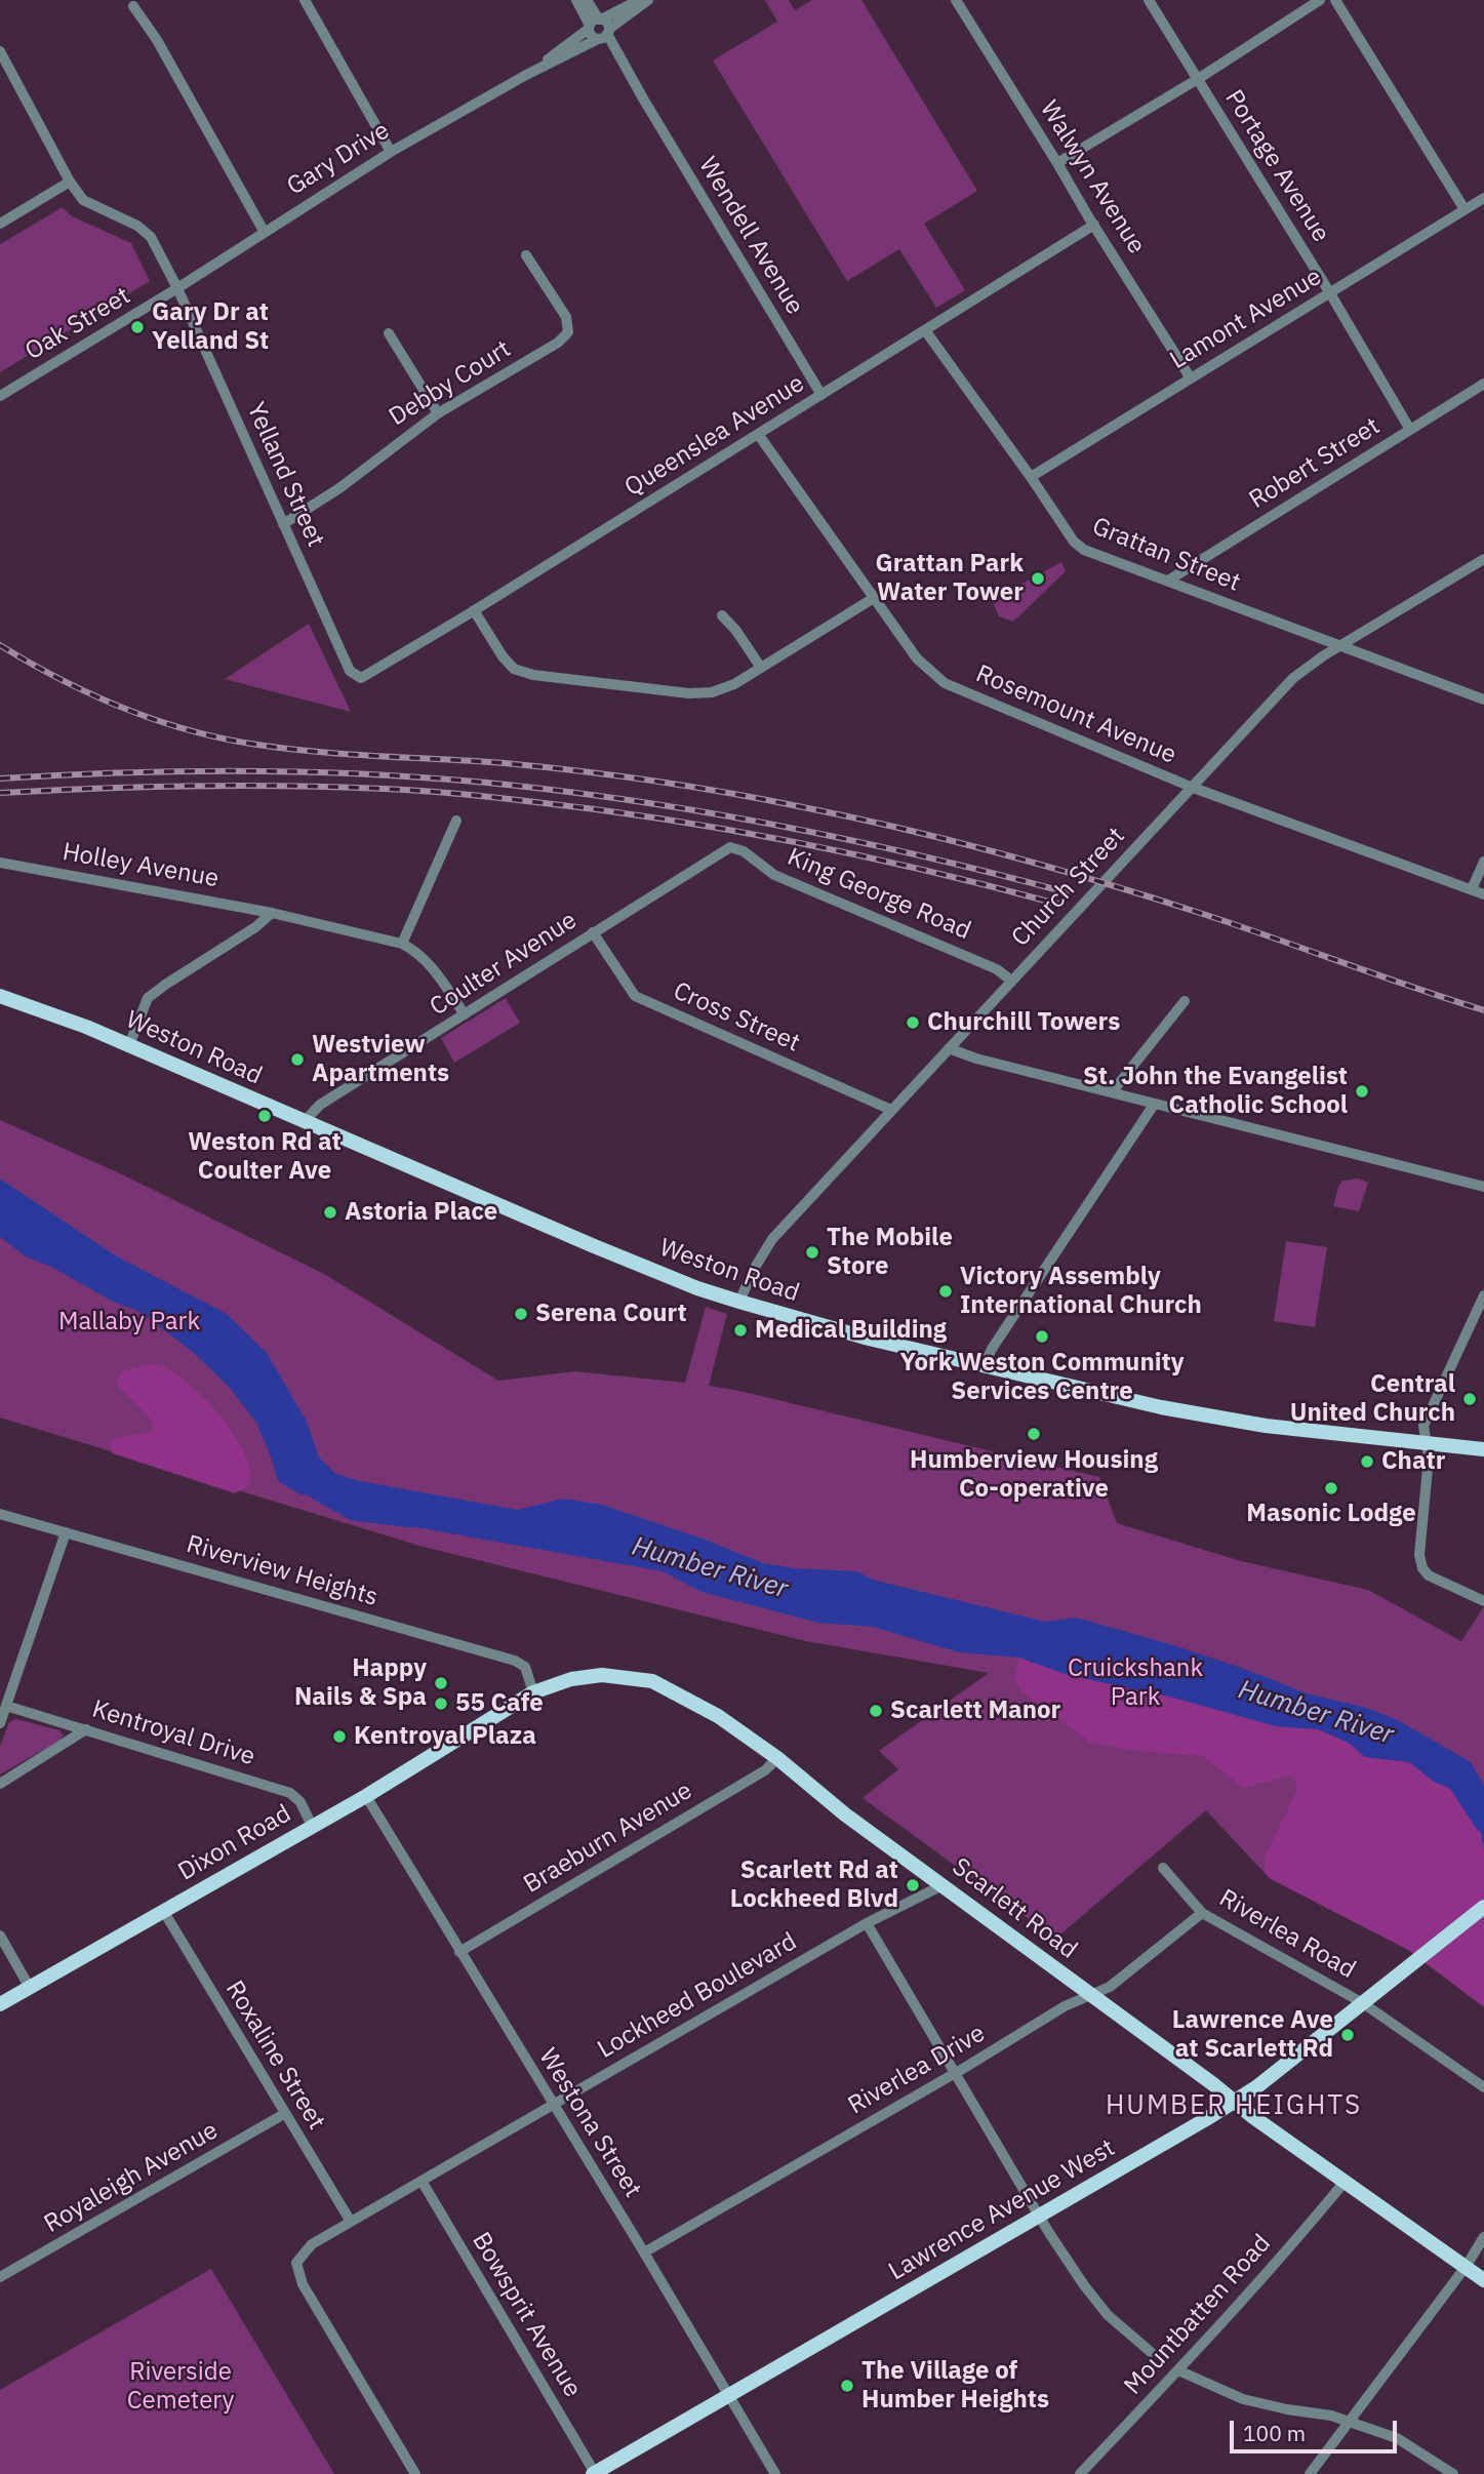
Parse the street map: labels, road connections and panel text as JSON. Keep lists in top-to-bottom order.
{
  "streets": {
    "main road": [
      "Weston Road",
      "Dixon Road",
      "Scarlett Road",
      "Lawrence Avenue West"
    ],
    "street": [
      "Gary Drive",
      "Portage Avenue",
      "Walwyn Avenue",
      "Wendell Avenue",
      "Lamont Avenue",
      "Oak Street",
      "Debby Court",
      "Queenslea Avenue",
      "Robert Street",
      "Yelland Street",
      "Grattan Street",
      "Rosemount Avenue",
      "Holley Avenue",
      "Church Street",
      "King George Road",
      "Coulter Avenue",
      "Cross Street",
      "Riverview Heights",
      "Kentroyal Drive",
      "Braeburn Avenue",
      "Riverlea Road",
      "Lockheed Boulevard",
      "Roxaline Street",
      "Riverlea Drive",
      "Westona Street",
      "Royaleigh Avenue",
      "Bowsprit Avenue",
      "Mountbatten Road"
    ]
  },
  "crossings": [
    ["Gary Drive", "Wendell Avenue"],
    ["Gary Drive", "Oak Street"],
    ["Gary Drive", "Yelland Street"],
    ["Portage Avenue", "Lamont Avenue"],
    ["Portage Avenue", "Robert Street"],
    ["Walwyn Avenue", "Lamont Avenue"],
    ["Walwyn Avenue", "Queenslea Avenue"],
    ["Wendell Avenue", "Queenslea Avenue"],
    ["Lamont Avenue", "Grattan Street"],
    ["Oak Street", "Yelland Street"],
    ["Debby Court", "Yelland Street"],
    ["Queenslea Avenue", "Yelland Street"],
    ["Queenslea Avenue", "Grattan Street"],
    ["Queenslea Avenue", "Rosemount Avenue"],
    ["Robert Street", "Grattan Street"],
    ["Grattan Street", "Church Street"],
    ["Rosemount Avenue", "Church Street"],
    ["Church Street", "King George Road"],
    ["Church Street", "Cross Street"],
    ["Church Street", "Weston Road"],
    ["King George Road", "Coulter Avenue"],
    ["Coulter Avenue", "Cross Street"],
    ["Coulter Avenue", "Weston Road"],
    ["Riverview Heights", "Scarlett Road"],
    ["Kentroyal Drive", "Dixon Road"],
    ["Braeburn Avenue", "Scarlett Road"],
    ["Braeburn Avenue", "Westona Street"],
    ["Dixon Road", "Scarlett Road"],
    ["Dixon Road", "Roxaline Street"],
    ["Dixon Road", "Westona Street"],
    ["Scarlett Road", "Lockheed Boulevard"],
    ["Scarlett Road", "Riverlea Drive"],
    ["Scarlett Road", "Lawrence Avenue West"],
    ["Scarlett Road", "Mountbatten Road"],
    ["Riverlea Road", "Riverlea Drive"],
    ["Riverlea Road", "Lawrence Avenue West"],
    ["Lockheed Boulevard", "Roxaline Street"],
    ["Lockheed Boulevard", "Westona Street"],
    ["Lockheed Boulevard", "Bowsprit Avenue"],
    ["Roxaline Street", "Royaleigh Avenue"],
    ["Riverlea Drive", "Westona Street"],
    ["Westona Street", "Lawrence Avenue West"],
    ["Lawrence Avenue West", "Bowsprit Avenue"]
  ],
  "districts": ["HUMBER HEIGHTS"],
  "water": ["Humber River"],
  "parks": ["Mallaby Park", "Cruickshank Park", "Riverside Cemetery"],
  "places": [
    "Gary Dr at Yelland St",
    "Grattan Park Water Tower",
    "Churchill Towers",
    "Westview Apartments",
    "St. John the Evangelist Catholic School",
    "Weston Rd at Coulter Ave",
    "Astoria Place",
    "The Mobile Store",
    "Victory Assembly International Church",
    "Serena Court",
    "Medical Building",
    "York Weston Community Services Centre",
    "Central United Church",
    "Humberview Housing Co-operative",
    "Chatr",
    "Masonic Lodge",
    "Happy Nails & Spa",
    "55 Cafe",
    "Scarlett Manor",
    "Kentroyal Plaza",
    "Scarlett Rd at Lockheed Blvd",
    "Lawrence Ave at Scarlett Rd",
    "The Village of Humber Heights"
  ],
  "scale_bar": "100 m"
}
